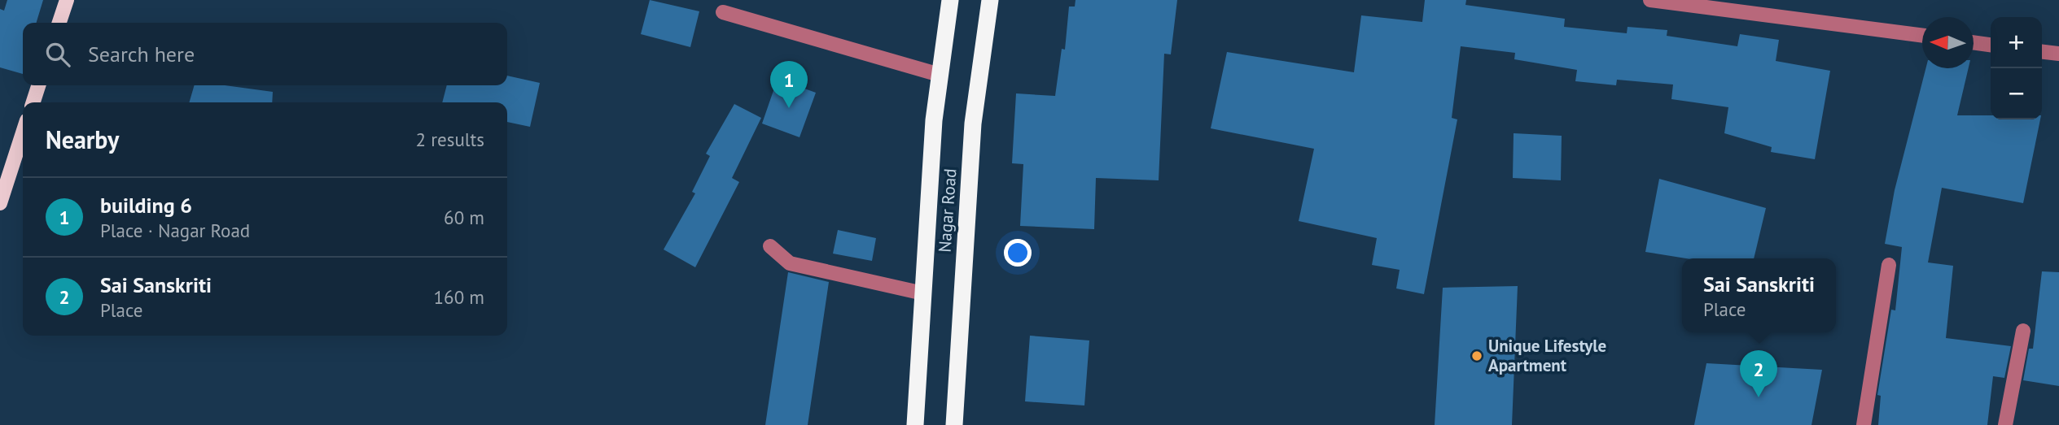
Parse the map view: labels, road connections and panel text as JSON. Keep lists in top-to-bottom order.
{
  "streets": {
    "highway": ["Nagar Road"]
  },
  "places": ["Unique Lifestyle Apartment"],
  "north": "left",
  "page": {
    "map_buttons": ["+", "−"],
    "search": "Search here",
    "pins": ["1", "2"],
    "heading": ["Nearby", "2 results"],
    "list": [
      {
        "mark": "1",
        "name": "building 6",
        "note": "Place · Nagar Road",
        "value": "60 m"
      },
      {
        "mark": "2",
        "name": "Sai Sanskriti",
        "note": "Place",
        "value": "160 m"
      }
    ],
    "popup": ["Sai Sanskriti", "Place"]
  }
}
